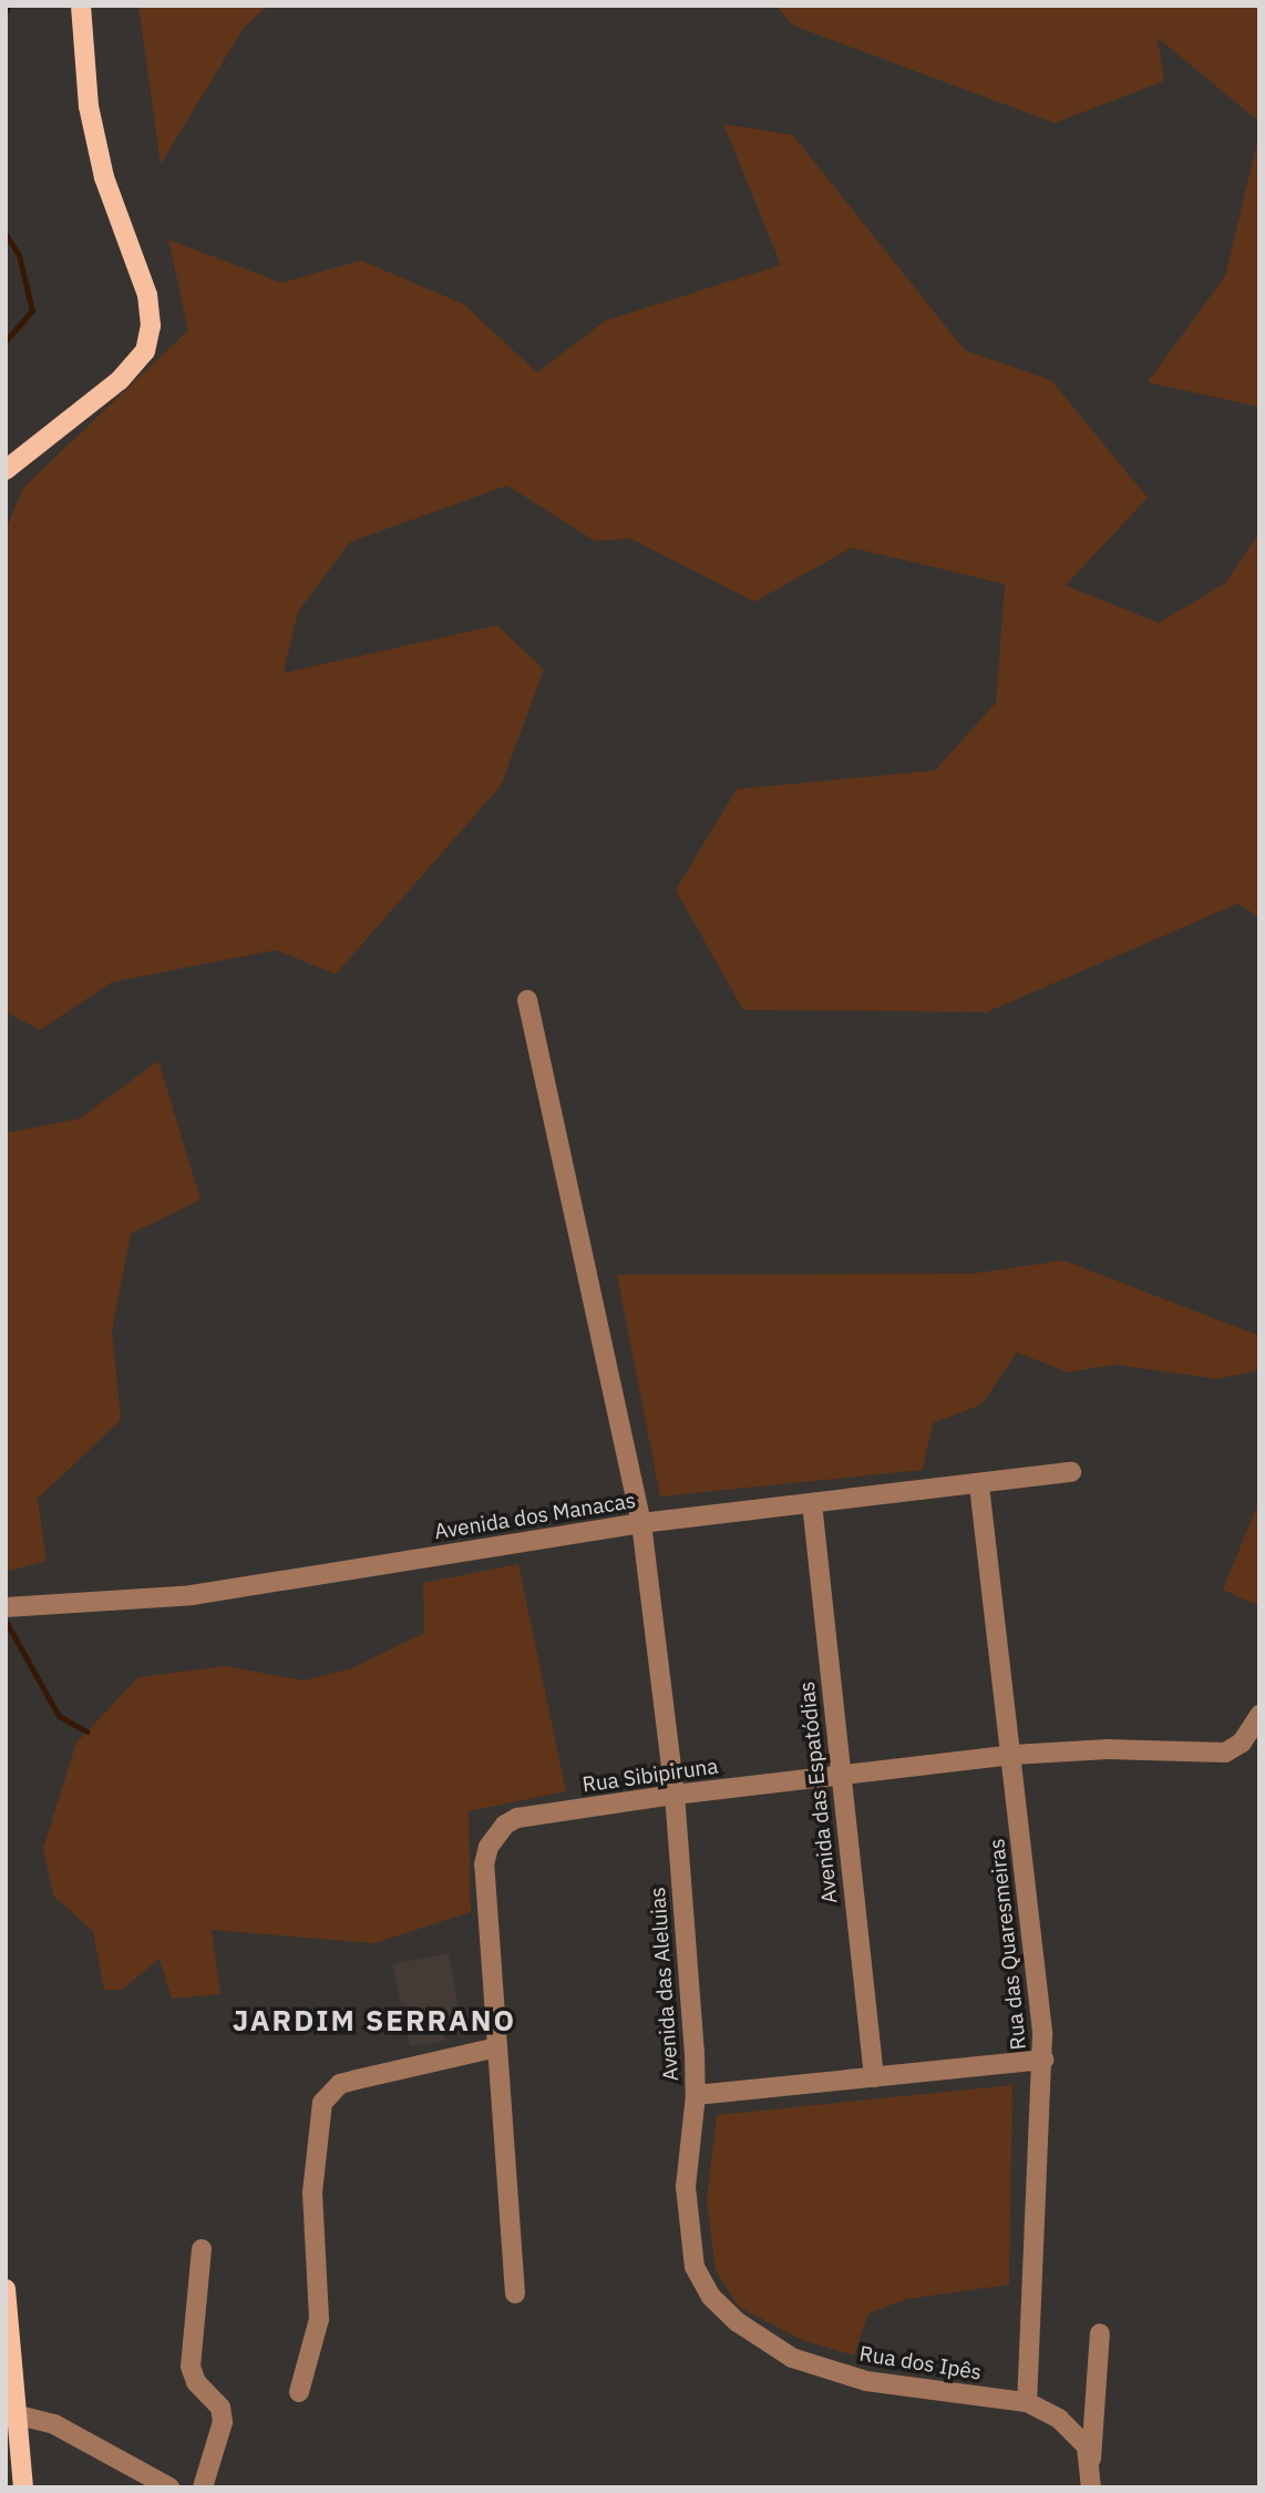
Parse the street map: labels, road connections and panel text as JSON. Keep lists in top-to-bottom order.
{
  "streets": {
    "street": [
      "Avenida dos Manacas",
      "Rua Sibipiruna",
      "Avenida das Espatódias",
      "Rua das Quaresmeiras",
      "Avenida das Aleluias",
      "Rua dos Ipês"
    ]
  },
  "crossings": [
    ["Avenida dos Manacas", "Avenida das Espatódias"],
    ["Avenida dos Manacas", "Rua das Quaresmeiras"],
    ["Avenida dos Manacas", "Avenida das Aleluias"],
    ["Rua Sibipiruna", "Avenida das Espatódias"],
    ["Rua Sibipiruna", "Rua das Quaresmeiras"],
    ["Rua Sibipiruna", "Avenida das Aleluias"],
    ["Avenida das Espatódias", "Avenida das Aleluias"],
    ["Rua das Quaresmeiras", "Avenida das Aleluias"],
    ["Rua das Quaresmeiras", "Rua dos Ipês"],
    ["Avenida das Aleluias", "Rua dos Ipês"]
  ],
  "districts": ["JARDIM SERRANO"]
}
